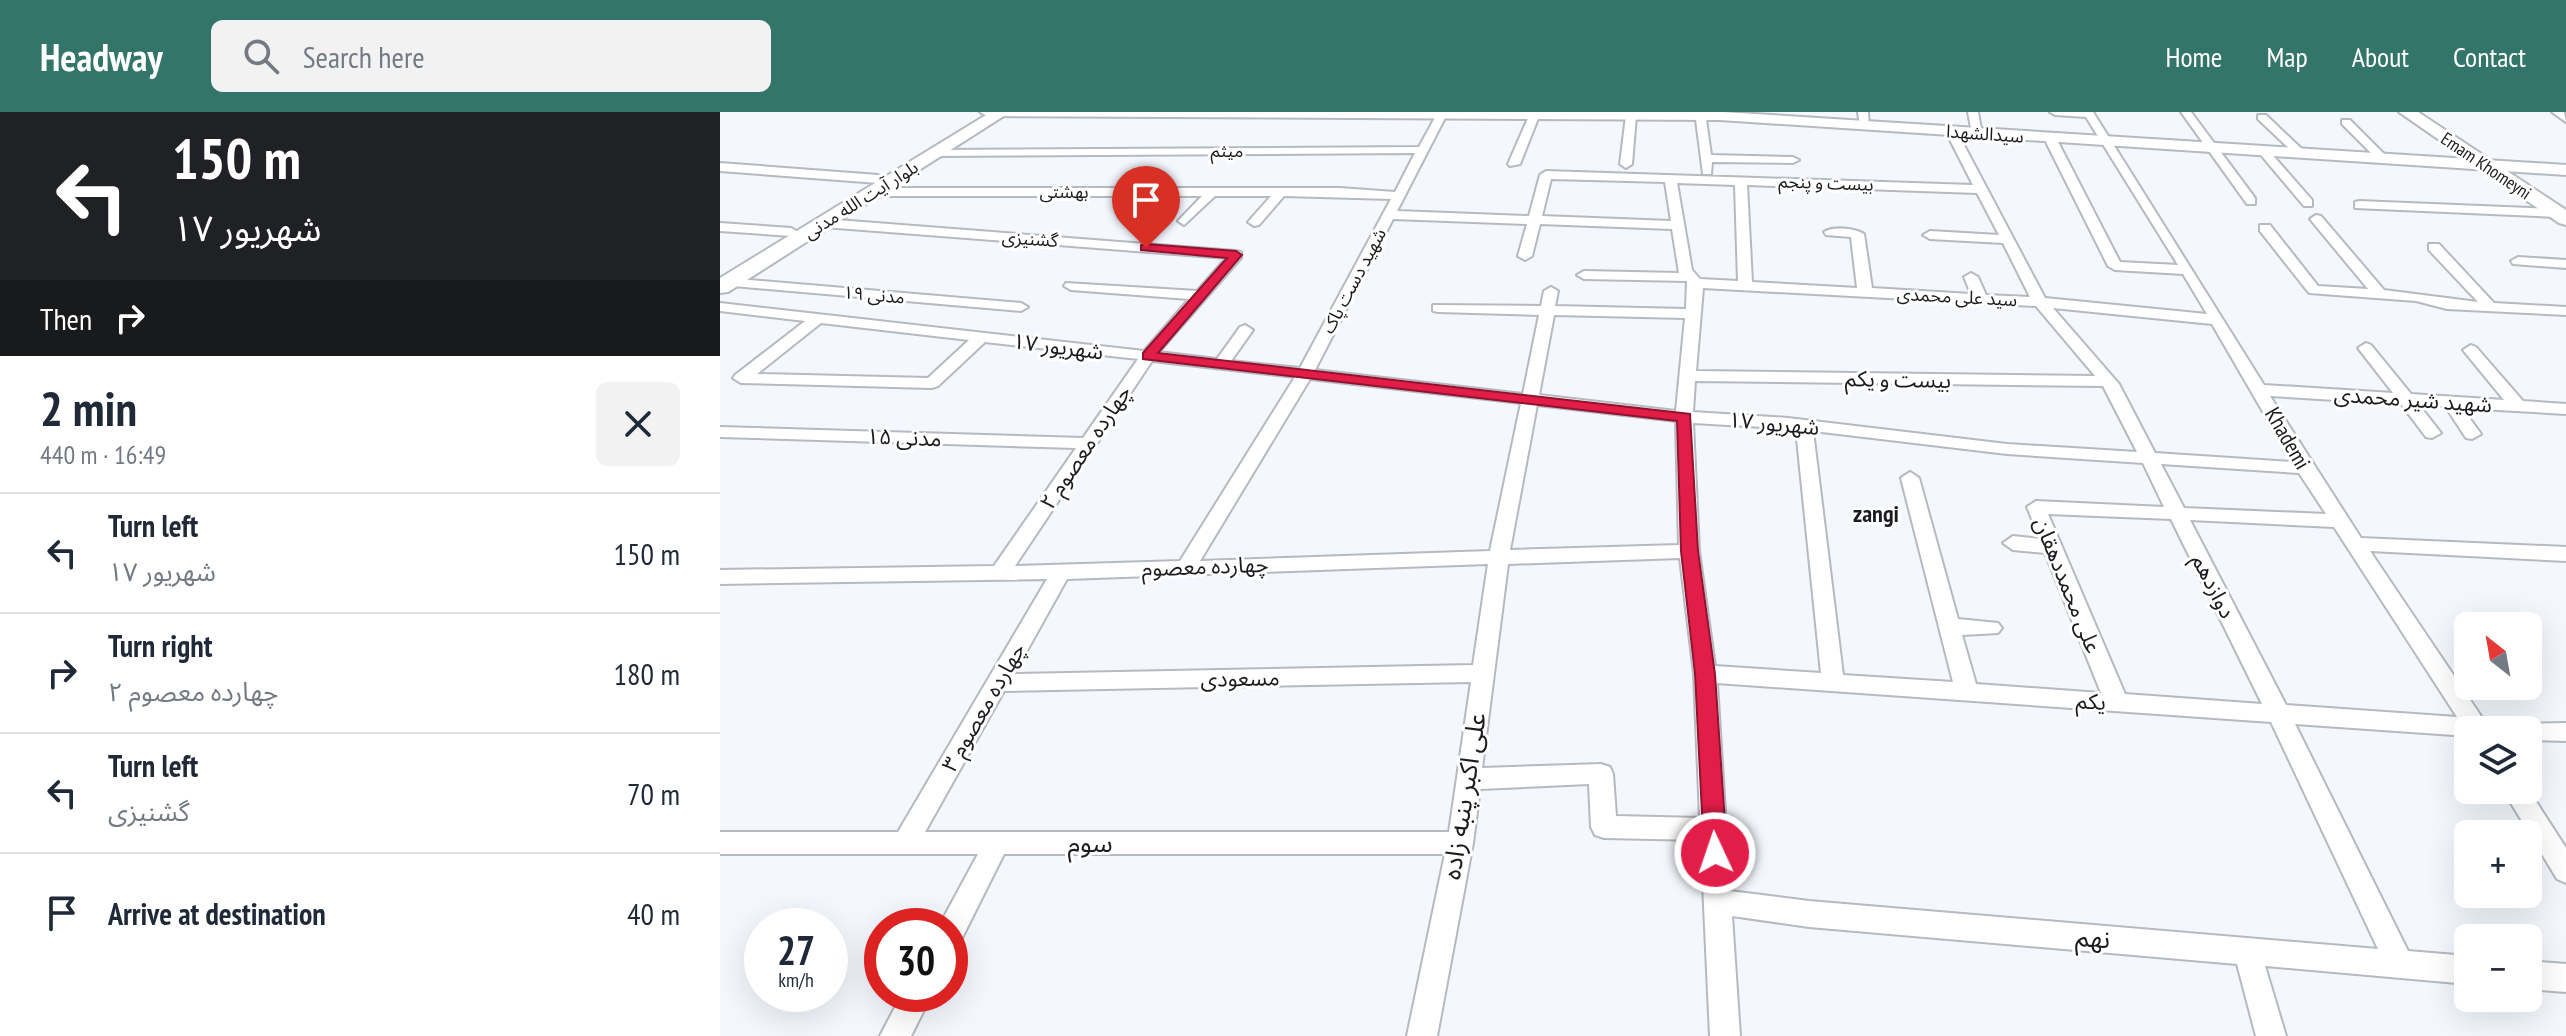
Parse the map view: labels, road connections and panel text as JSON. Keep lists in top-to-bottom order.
{
  "streets": {
    "main road": ["Emam Khomeyni", "بلوار آیت الله مدنی"],
    "street": [
      "سیدالشهدا",
      "میثم",
      "بیست و پنجم",
      "بهشتی",
      "گشنیزی",
      "شهید دست پاک",
      "مدنی ۱۹",
      "سید علی محمدی",
      "۱۷ شهریور",
      "بیست و یکم",
      "شهید شیر محمدی",
      "مدنی ۱۵",
      "Khademi",
      "چهارده معصوم ۲",
      "چهارده معصوم",
      "علی محمددهقان",
      "دوازدهم",
      "مسعودی",
      "یکم",
      "چهارده معصوم ۳",
      "علی اکبر پنبه زاده",
      "سوم",
      "نهم"
    ]
  },
  "crossings": [
    ["سیدالشهدا", "Emam Khomeyni"],
    ["سیدالشهدا", "بلوار آیت الله مدنی"],
    ["سیدالشهدا", "شهید دست پاک"],
    ["سیدالشهدا", "Khademi"],
    ["سیدالشهدا", "دوازدهم"],
    ["میثم", "بلوار آیت الله مدنی"],
    ["میثم", "شهید دست پاک"],
    ["بیست و پنجم", "دوازدهم"],
    ["بهشتی", "بلوار آیت الله مدنی"],
    ["بهشتی", "شهید دست پاک"],
    ["بلوار آیت الله مدنی", "گشنیزی"],
    ["بلوار آیت الله مدنی", "مدنی ۱۹"],
    ["گشنیزی", "چهارده معصوم ۲"],
    ["شهید دست پاک", "۱۷ شهریور"],
    ["شهید دست پاک", "چهارده معصوم"],
    ["سید علی محمدی", "Khademi"],
    ["سید علی محمدی", "دوازدهم"],
    ["۱۷ شهریور", "Khademi"],
    ["۱۷ شهریور", "چهارده معصوم ۲"],
    ["۱۷ شهریور", "دوازدهم"],
    ["۱۷ شهریور", "علی اکبر پنبه زاده"],
    ["بیست و یکم", "دوازدهم"],
    ["شهید شیر محمدی", "Khademi"],
    ["مدنی ۱۵", "چهارده معصوم ۲"],
    ["چهارده معصوم ۲", "چهارده معصوم"],
    ["چهارده معصوم", "چهارده معصوم ۳"],
    ["چهارده معصوم", "علی اکبر پنبه زاده"],
    ["علی محمددهقان", "دوازدهم"],
    ["علی محمددهقان", "یکم"],
    ["دوازدهم", "یکم"],
    ["دوازدهم", "نهم"],
    ["مسعودی", "چهارده معصوم ۳"],
    ["مسعودی", "علی اکبر پنبه زاده"],
    ["چهارده معصوم ۳", "سوم"],
    ["علی اکبر پنبه زاده", "سوم"]
  ],
  "districts": ["zangi"],
  "north": "top left",
  "page": {
    "header": "Headway",
    "search": "Search here",
    "nav": [
      "Home",
      "Map",
      "About",
      "Contact"
    ],
    "turn": ["150 m", "۱۷ شهریور"],
    "then": "Then",
    "heading": ["2 min", "440 m · 16:49"],
    "list": [
      {
        "name": "Turn left",
        "note": "۱۷ شهریور",
        "value": "150 m"
      },
      {
        "name": "Turn right",
        "note": "چهارده معصوم ۲",
        "value": "180 m"
      },
      {
        "name": "Turn left",
        "note": "گشنیزی",
        "value": "70 m"
      },
      {
        "name": "Arrive at destination",
        "value": "40 m"
      }
    ],
    "map_buttons": ["+", "−"],
    "speed": "27 km/h",
    "limit": "30"
  }
}
